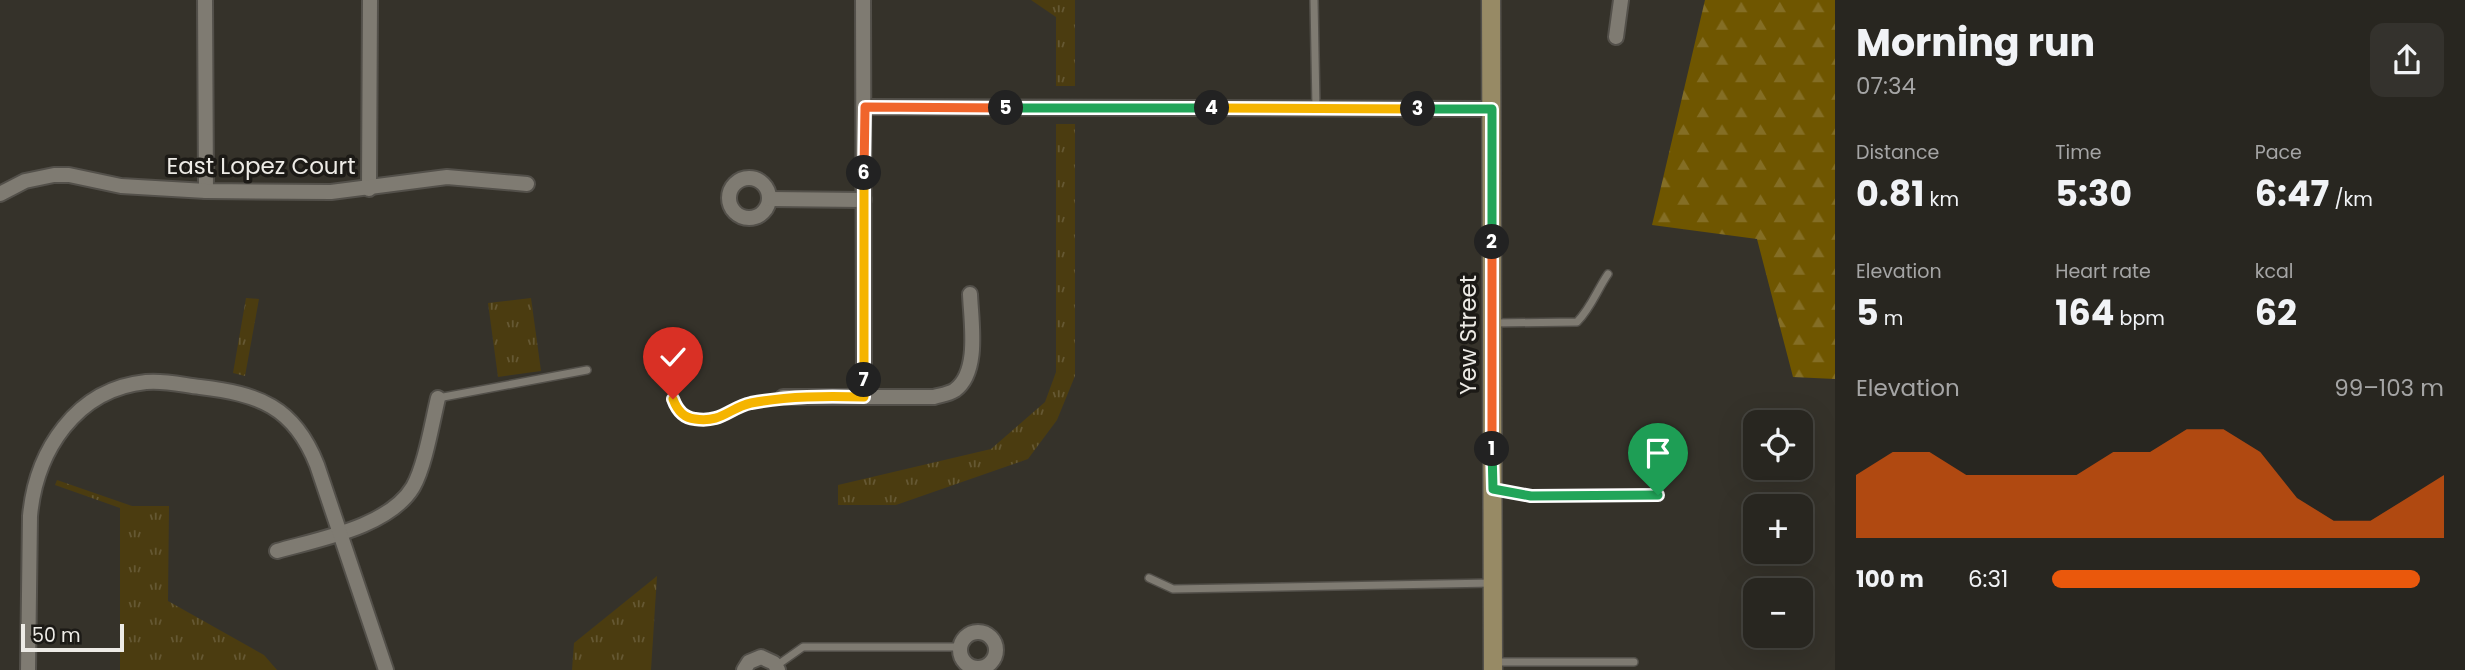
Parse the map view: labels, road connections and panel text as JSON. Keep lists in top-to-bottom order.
{
  "streets": {
    "street": ["East Lopez Court", "Yew Street"]
  },
  "scale_bar": "50 m",
  "page": {
    "heading": ["Morning run", "07:34"],
    "pins": [
      "4",
      "5",
      "3",
      "6",
      "2",
      "7",
      "1"
    ],
    "stats": [
      ["Distance", "0.81 km"],
      ["Time", "5:30"],
      ["Pace", "6:47 /km"],
      ["Elevation", "5 m"],
      ["Heart rate", "164 bpm"],
      ["kcal", "62"]
    ],
    "chart": ["Elevation", "99–103 m"],
    "map_buttons": ["+", "−"],
    "list": [
      {
        "name": "100 m",
        "note": "6:31"
      }
    ],
    "scale": "50 m"
  }
}
